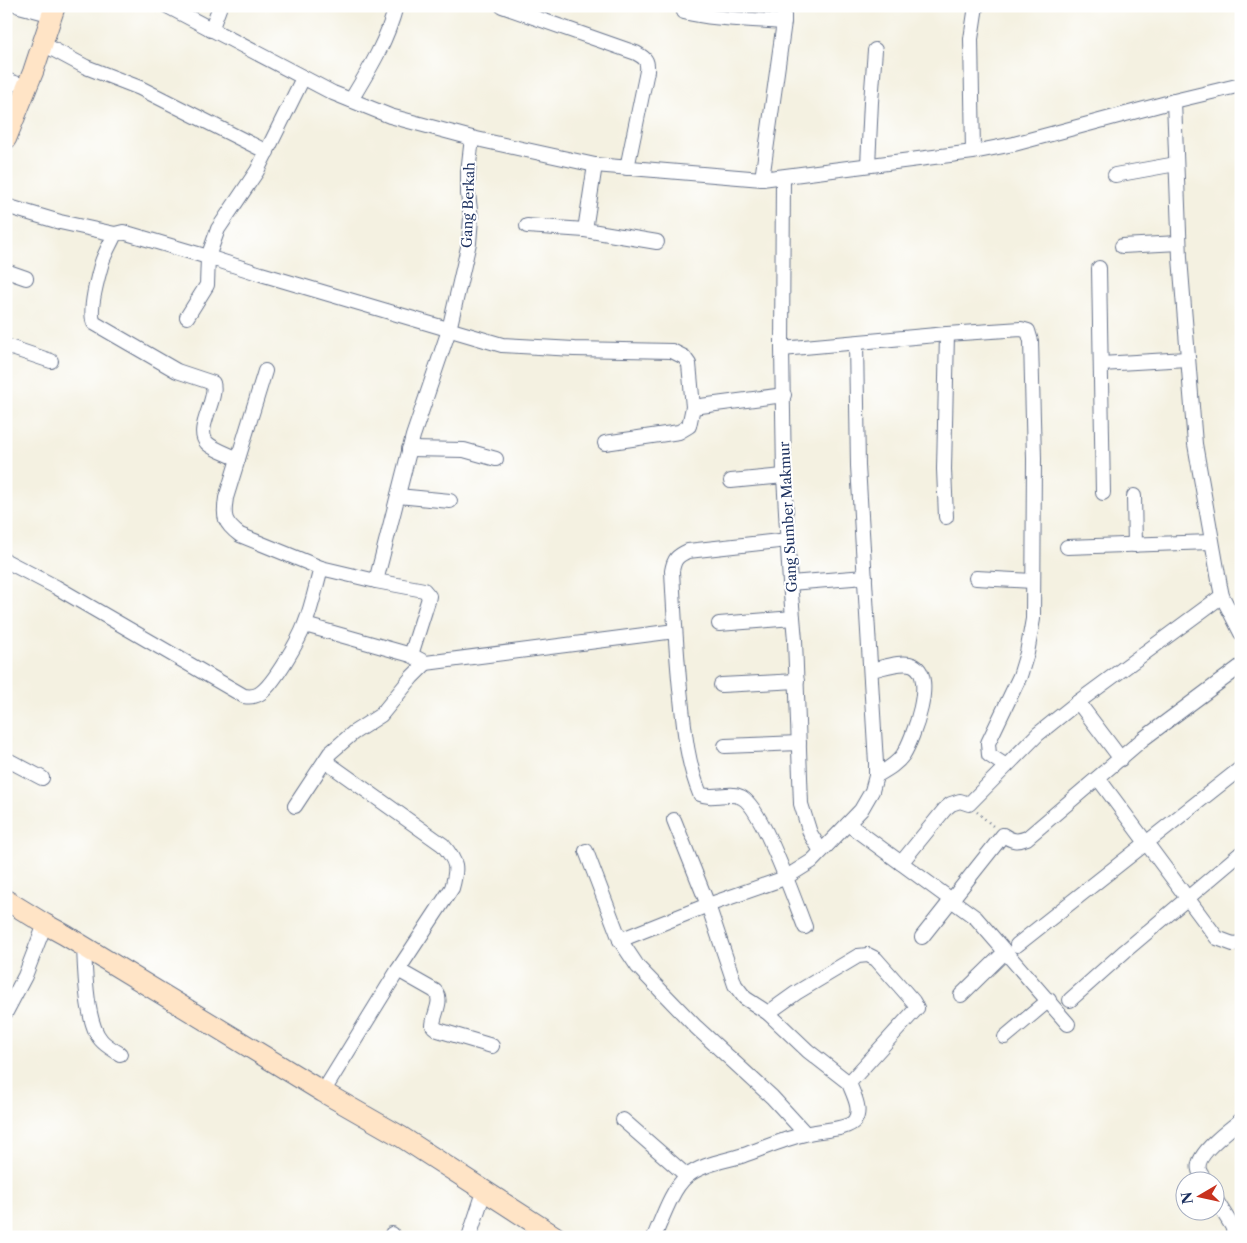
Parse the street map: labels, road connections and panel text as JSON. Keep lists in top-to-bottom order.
{
  "streets": {
    "street": ["Gang Berkah", "Gang Sumber Makmur"]
  },
  "north": "left"
}
